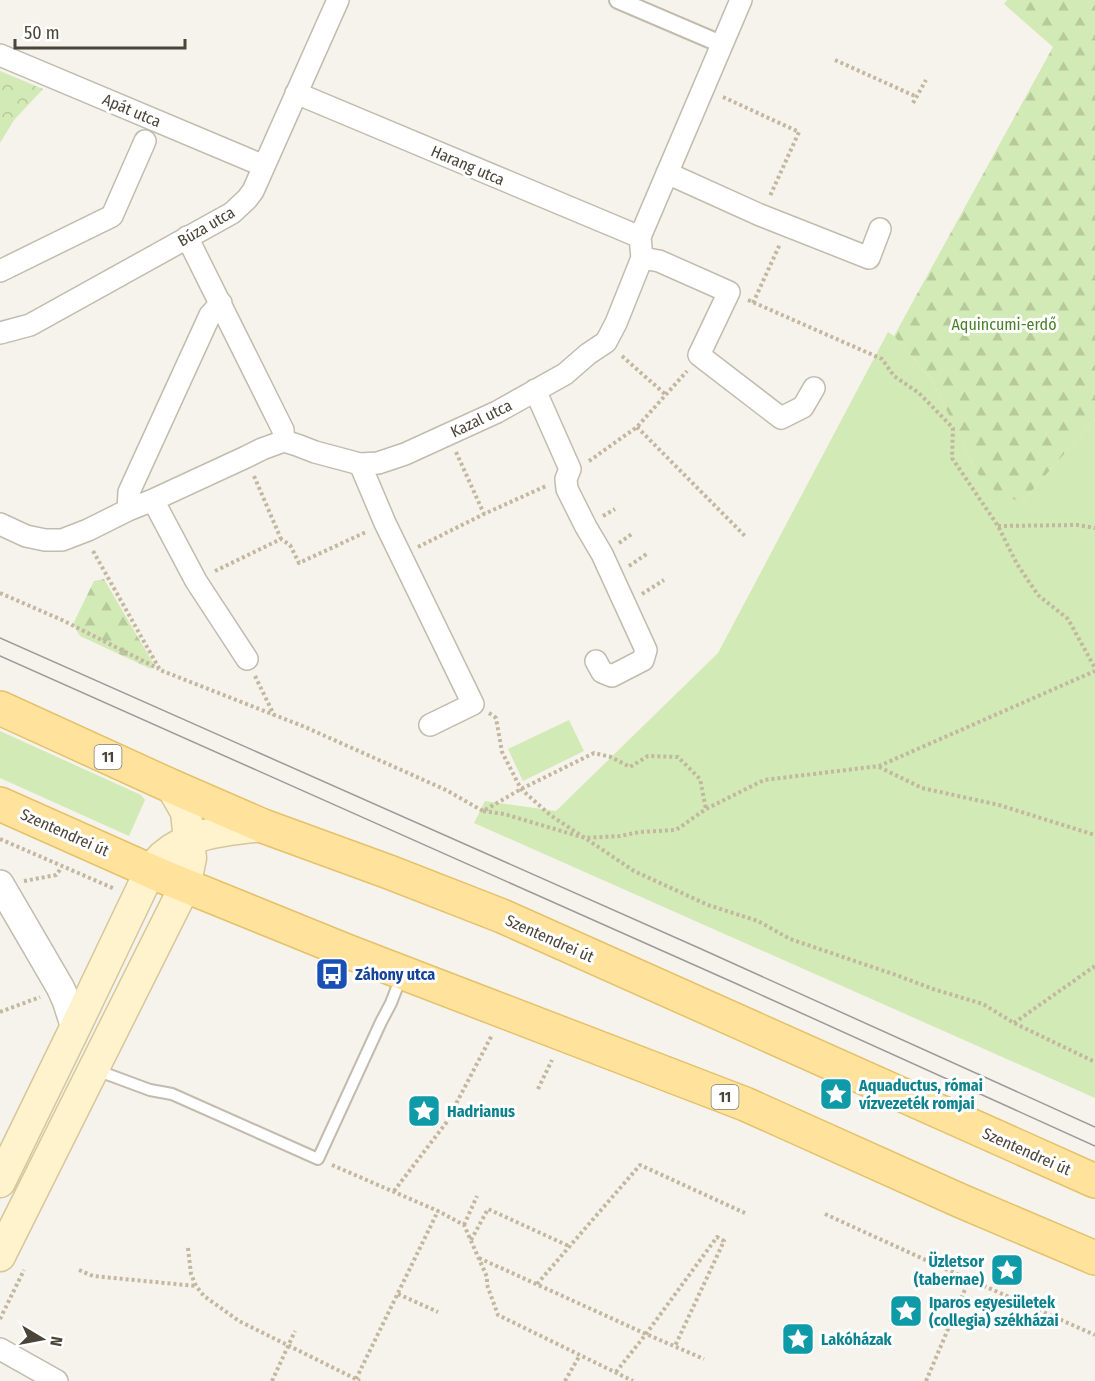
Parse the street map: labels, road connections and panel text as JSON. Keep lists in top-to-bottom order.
{
  "streets": {
    "main road": ["11", "Szentendrei út"],
    "street": [
      "Apát utca",
      "Harang utca",
      "Búza utca",
      "Kazal utca"
    ]
  },
  "crossings": [
    ["Apát utca", "Búza utca"],
    ["Harang utca", "Búza utca"],
    ["Harang utca", "Kazal utca"]
  ],
  "parks": ["Aquincumi-erdő"],
  "places": {
    "bus stop": ["Záhony utca"],
    "place": [
      "Aquaductus, római vízvezeték romjai",
      "Hadrianus",
      "Üzletsor (tabernae)",
      "Iparos egyesületek (collegia) székházai",
      "Lakóházak"
    ]
  },
  "scale_bar": "50 m",
  "north": "right"
}
